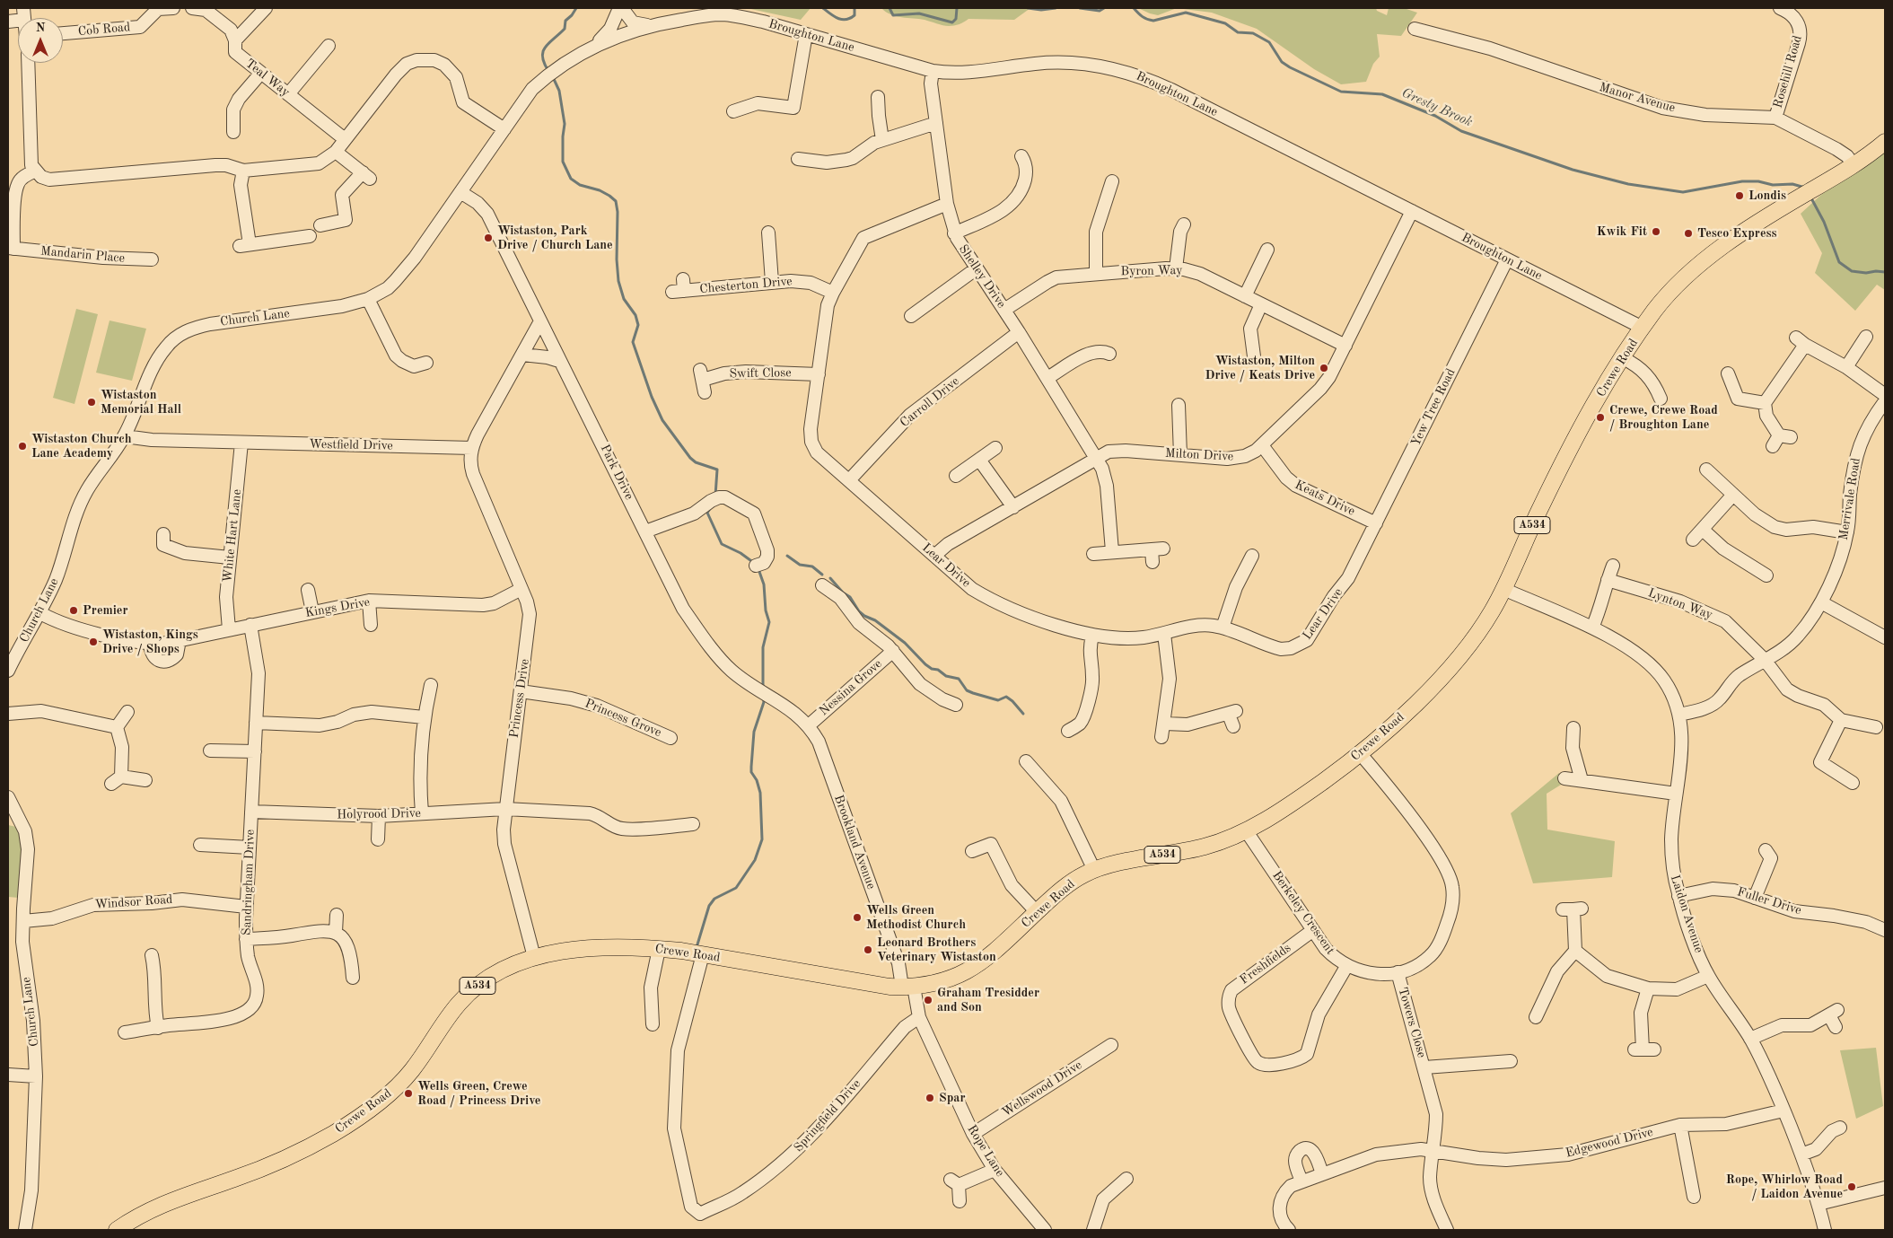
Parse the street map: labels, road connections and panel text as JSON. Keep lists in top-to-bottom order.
{
  "streets": {
    "main road": ["Crewe Road", "A534"],
    "street": [
      "Cob Road",
      "Broughton Lane",
      "Rosehill Road",
      "Teal Way",
      "Manor Avenue",
      "Mandarin Place",
      "Byron Way",
      "Shelley Drive",
      "Chesterton Drive",
      "Church Lane",
      "Swift Close",
      "Carroll Drive",
      "Yew Tree Road",
      "Westfield Drive",
      "Milton Drive",
      "Park Drive",
      "Keats Drive",
      "Merrivale Road",
      "White Hart Lane",
      "Lear Drive",
      "Lynton Way",
      "Kings Drive",
      "Nessina Grove",
      "Princess Drive",
      "Princess Grove",
      "Holyrood Drive",
      "Brookland Avenue",
      "Sandringham Drive",
      "Fuller Drive",
      "Windsor Road",
      "Berkeley Crescent",
      "Laidon Avenue",
      "Freshfields",
      "Towers Close",
      "Wellswood Drive",
      "Springfield Drive",
      "Edgewood Drive",
      "Rope Lane"
    ]
  },
  "crossings": [
    ["Broughton Lane", "Shelley Drive"],
    ["Broughton Lane", "Church Lane"],
    ["Broughton Lane", "Crewe Road"],
    ["Broughton Lane", "Yew Tree Road"],
    ["Broughton Lane", "Milton Drive"],
    ["Rosehill Road", "Manor Avenue"],
    ["Manor Avenue", "Crewe Road"],
    ["Manor Avenue", "A534"],
    ["Byron Way", "Shelley Drive"],
    ["Byron Way", "Milton Drive"],
    ["Shelley Drive", "Carroll Drive"],
    ["Shelley Drive", "Milton Drive"],
    ["Shelley Drive", "Lear Drive"],
    ["Chesterton Drive", "Lear Drive"],
    ["Church Lane", "Westfield Drive"],
    ["Church Lane", "Park Drive"],
    ["Church Lane", "Kings Drive"],
    ["Church Lane", "Windsor Road"],
    ["Crewe Road", "A534"],
    ["Crewe Road", "Princess Drive"],
    ["Crewe Road", "Brookland Avenue"],
    ["Crewe Road", "Berkeley Crescent"],
    ["Crewe Road", "Laidon Avenue"],
    ["Crewe Road", "Springfield Drive"],
    ["Crewe Road", "Rope Lane"],
    ["Swift Close", "Lear Drive"],
    ["Carroll Drive", "Lear Drive"],
    ["Yew Tree Road", "Keats Drive"],
    ["Yew Tree Road", "Lear Drive"],
    ["Westfield Drive", "White Hart Lane"],
    ["Westfield Drive", "Princess Drive"],
    ["Milton Drive", "Keats Drive"],
    ["Milton Drive", "Lear Drive"],
    ["Park Drive", "Nessina Grove"],
    ["Park Drive", "Brookland Avenue"],
    ["Merrivale Road", "Lynton Way"],
    ["Merrivale Road", "Laidon Avenue"],
    ["White Hart Lane", "Kings Drive"],
    ["Kings Drive", "Princess Drive"],
    ["Kings Drive", "Sandringham Drive"],
    ["Nessina Grove", "Brookland Avenue"],
    ["Princess Drive", "Princess Grove"],
    ["Princess Drive", "Holyrood Drive"],
    ["Holyrood Drive", "Sandringham Drive"],
    ["Brookland Avenue", "Rope Lane"],
    ["Sandringham Drive", "Windsor Road"],
    ["Fuller Drive", "Laidon Avenue"],
    ["Berkeley Crescent", "Freshfields"],
    ["Berkeley Crescent", "Towers Close"],
    ["Laidon Avenue", "Edgewood Drive"],
    ["Wellswood Drive", "Rope Lane"],
    ["Springfield Drive", "Rope Lane"]
  ],
  "water": ["Gresty Brook"],
  "places": [
    "Londis",
    "Kwik Fit",
    "Tesco Express",
    "Wistaston, Park Drive / Church Lane",
    "Wistaston, Milton Drive / Keats Drive",
    "Wistaston Memorial Hall",
    "Crewe, Crewe Road / Broughton Lane",
    "Wistaston Church Lane Academy",
    "Premier",
    "Wistaston, Kings Drive / Shops",
    "Wells Green Methodist Church",
    "Leonard Brothers Veterinary Wistaston",
    "Graham Tresidder and Son",
    "Wells Green, Crewe Road / Princess Drive",
    "Spar",
    "Rope, Whirlow Road / Laidon Avenue"
  ],
  "north": "top"
}
